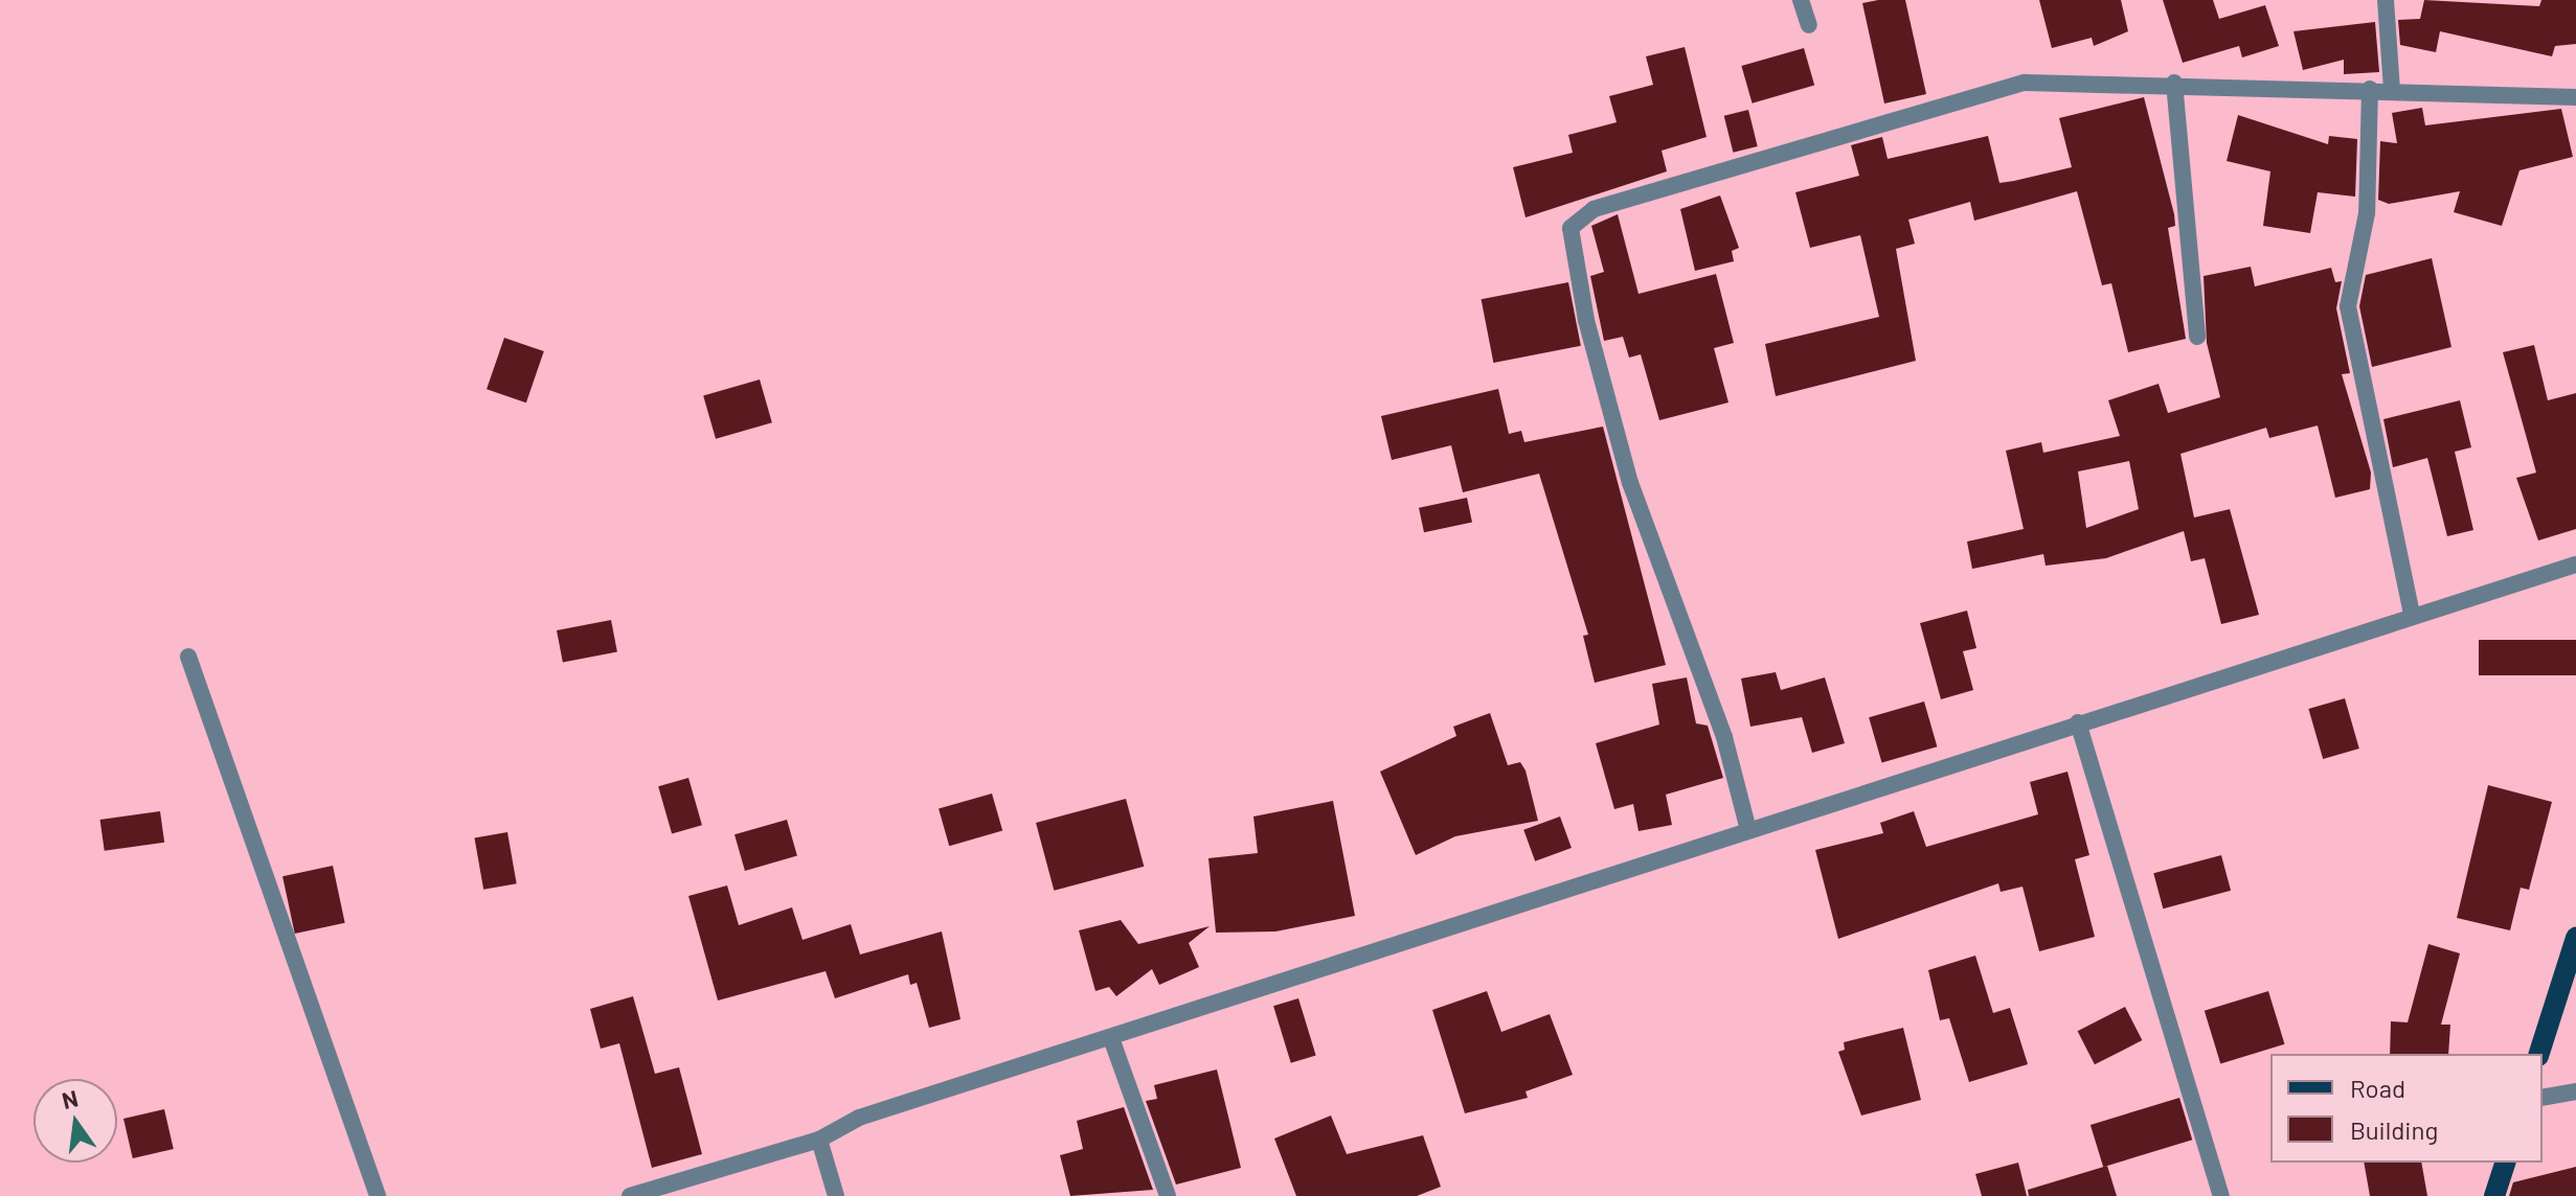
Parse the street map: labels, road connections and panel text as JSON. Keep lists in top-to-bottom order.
{
  "legend": ["Road", "Building"],
  "north": "top"
}
